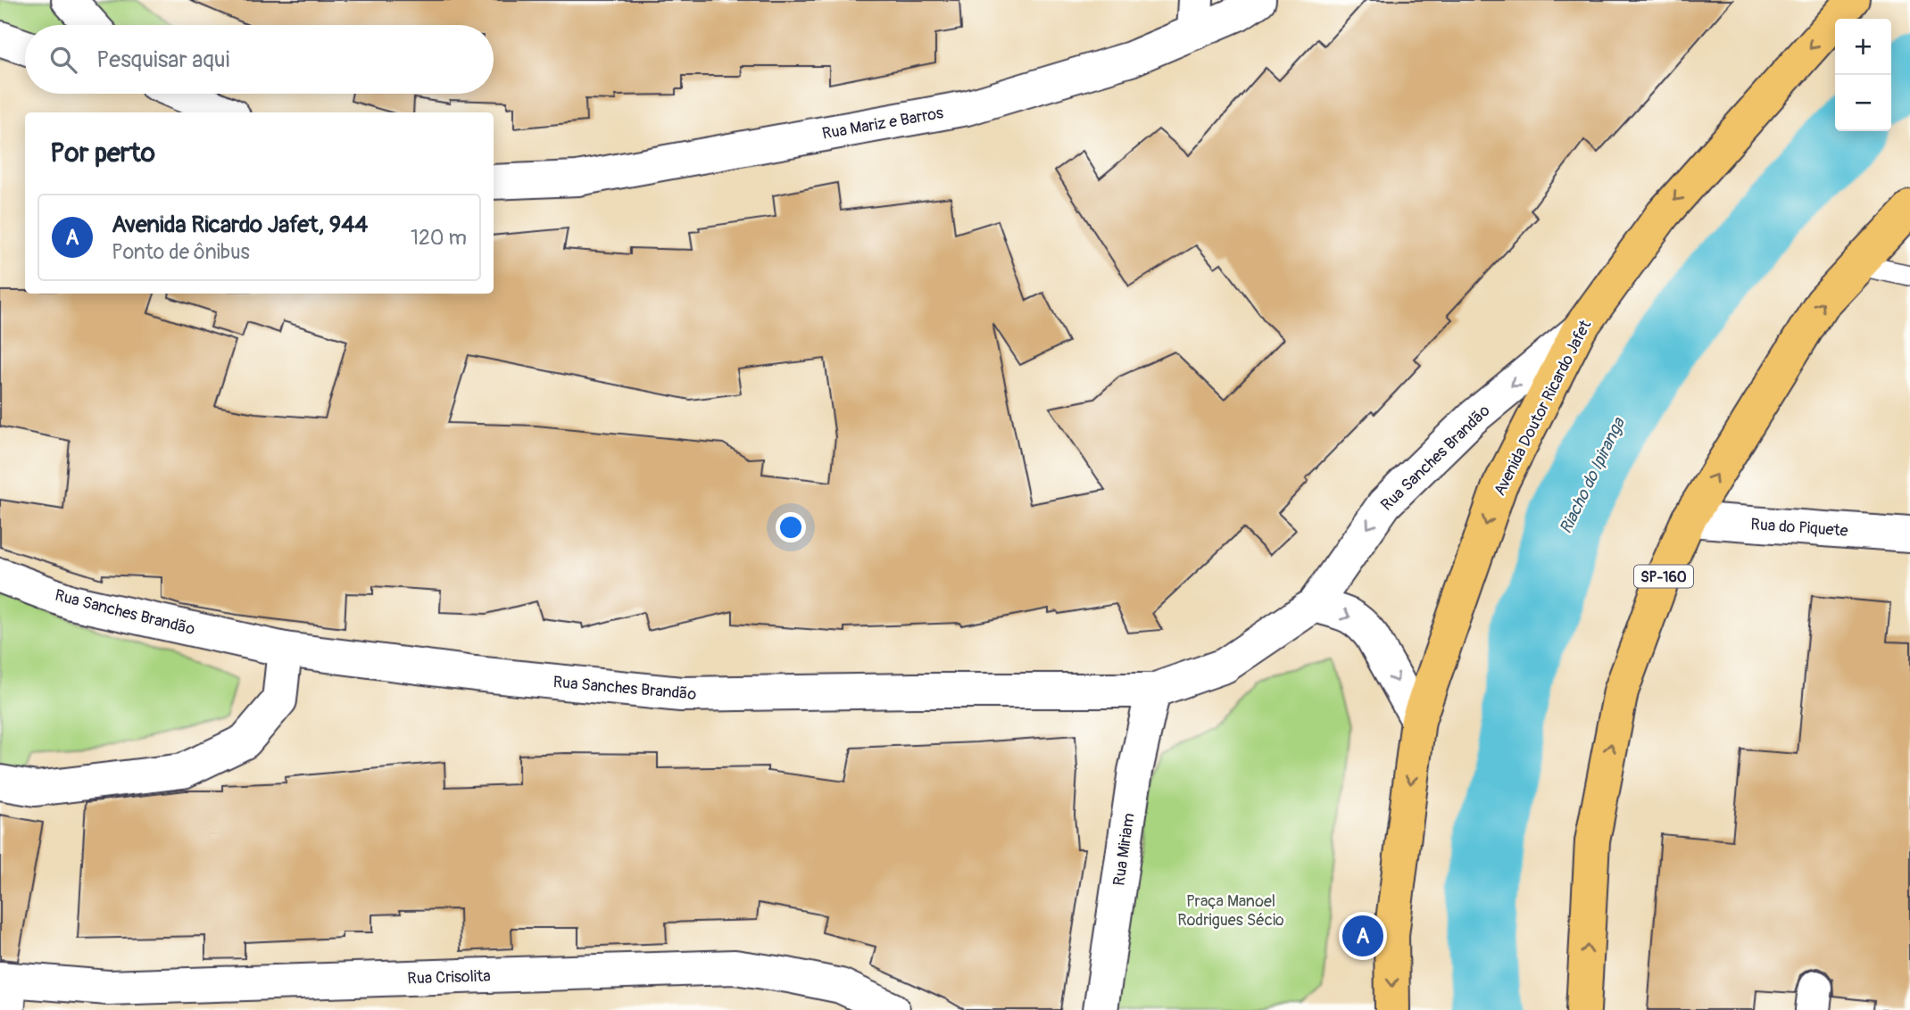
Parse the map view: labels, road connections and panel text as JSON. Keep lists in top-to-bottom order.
{
  "streets": {
    "main road": ["Avenida Doutor Ricardo Jafet", "SP-160"],
    "street": [
      "Rua Mariz e Barros",
      "Rua Sanches Brandão",
      "Rua do Piquete",
      "Rua Miriam",
      "Rua Crisolita"
    ]
  },
  "crossings": [
    ["Avenida Doutor Ricardo Jafet", "Rua Sanches Brandão"],
    ["Rua Sanches Brandão", "Rua Miriam"],
    ["Rua do Piquete", "SP-160"]
  ],
  "water": ["Riacho do Ipiranga"],
  "parks": ["Praça Manoel Rodrigues Sécio"],
  "page": {
    "map_buttons": ["+", "−"],
    "search": "Pesquisar aqui",
    "heading": "Por perto",
    "list": [
      {
        "mark": "A",
        "name": "Avenida Ricardo Jafet, 944",
        "note": "Ponto de ônibus",
        "value": "120 m"
      }
    ],
    "pins": "A"
  }
}
